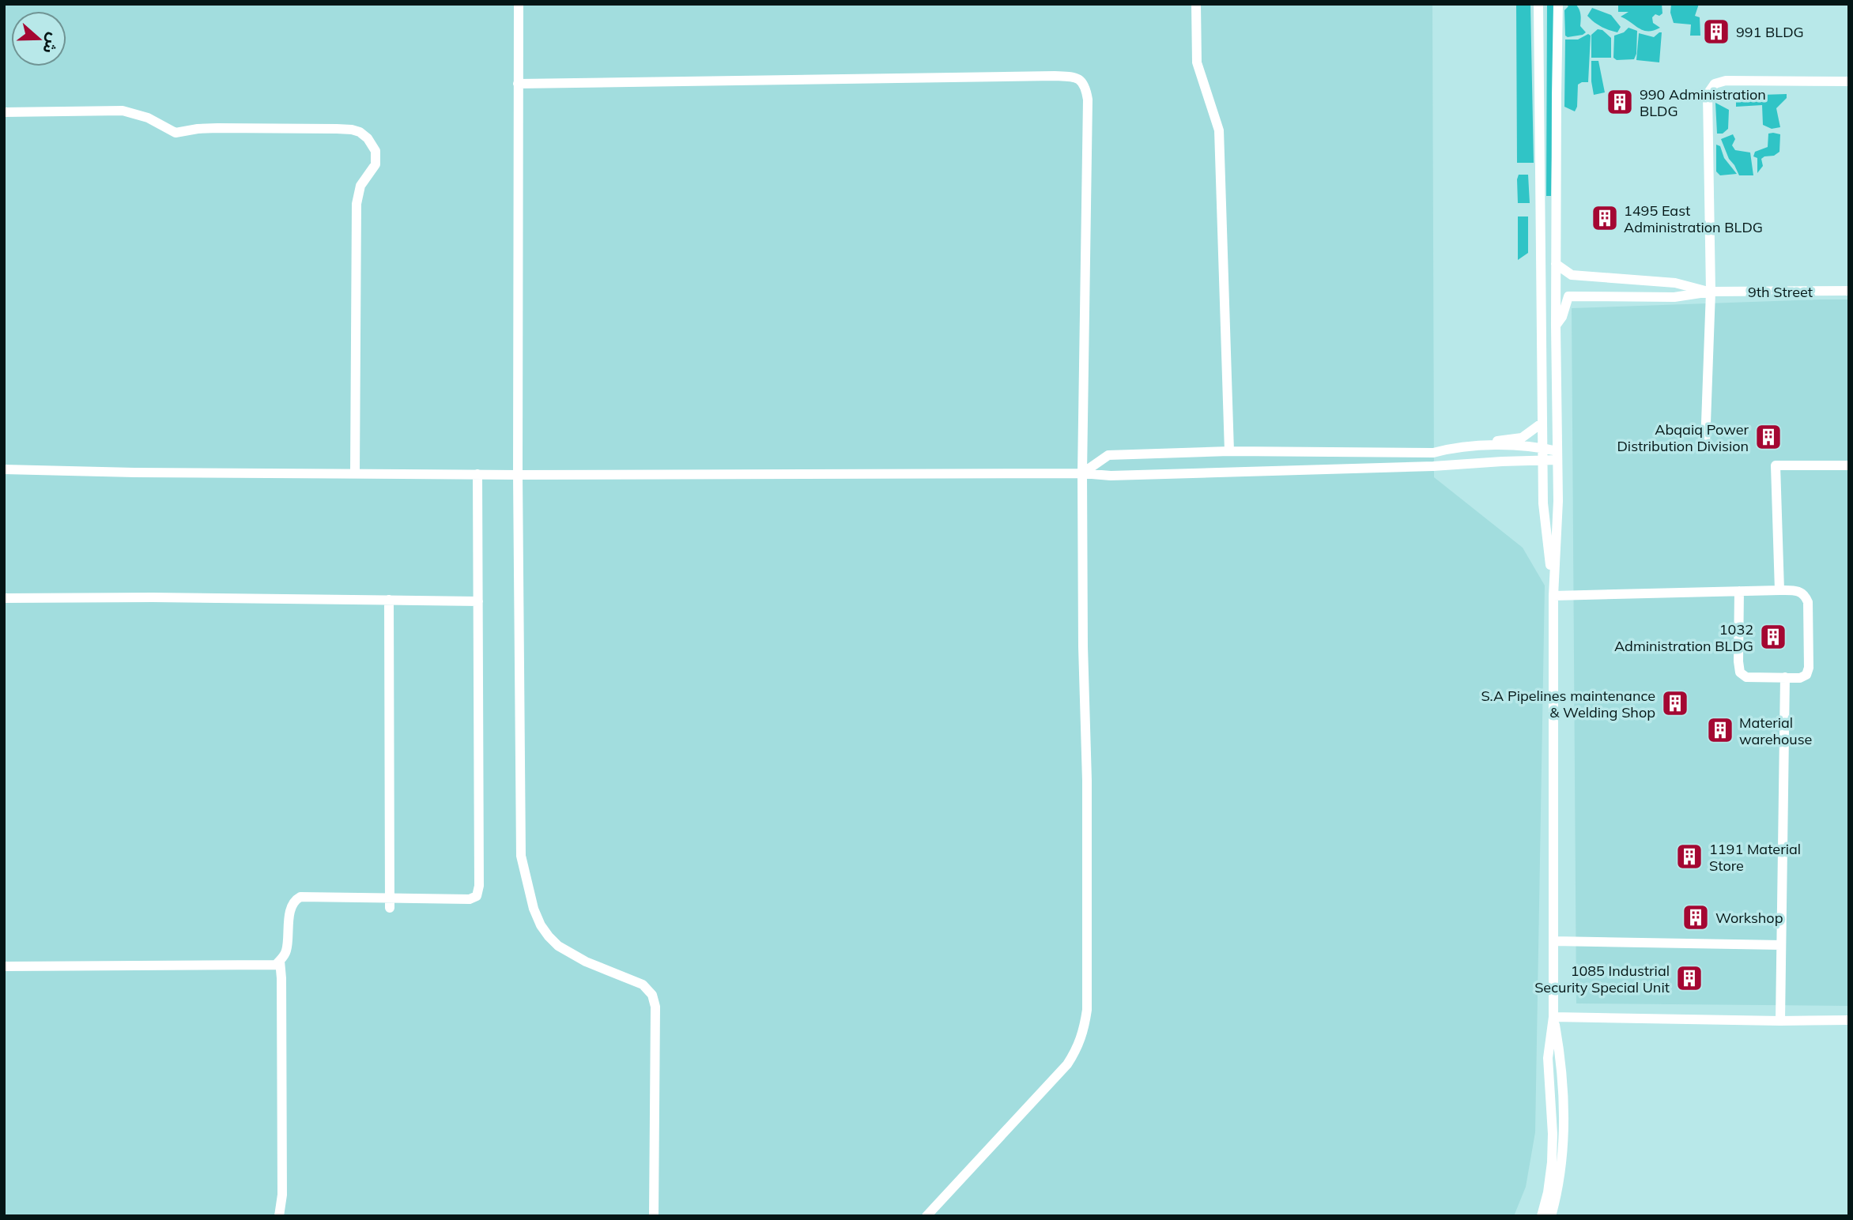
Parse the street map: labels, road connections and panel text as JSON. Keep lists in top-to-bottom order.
{
  "streets": {
    "street": ["9th Street"]
  },
  "places": {
    "building": [
      "991 BLDG",
      "990 Administration BLDG",
      "1495 East Administration BLDG",
      "Abqaiq Power Distribution Division",
      "1032 Administration BLDG",
      "S.A Pipelines maintenance & Welding Shop",
      "Material warehouse",
      "1191 Material Store",
      "Workshop",
      "1085 Industrial Security Special Unit"
    ]
  },
  "north": "right"
}
